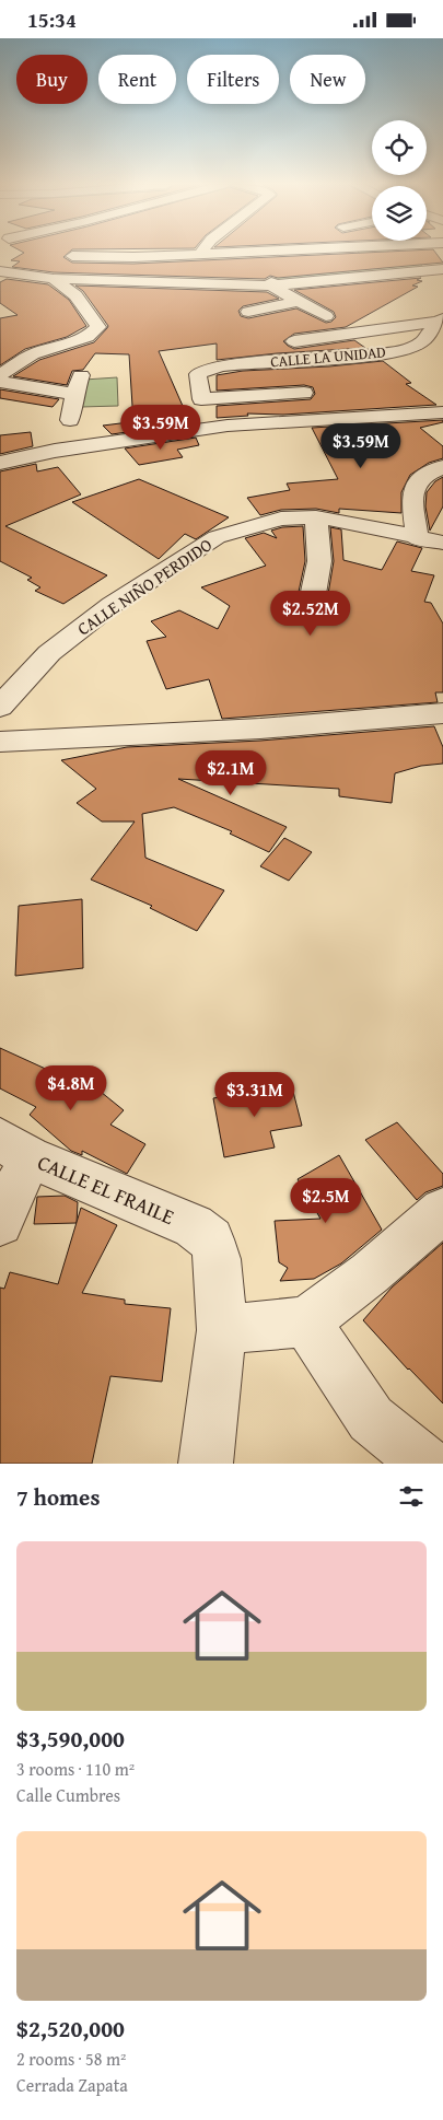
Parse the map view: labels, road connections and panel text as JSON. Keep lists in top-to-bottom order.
{
  "streets": {
    "street": ["CALLE LA UNIDAD", "CALLE NIÑO PERDIDO", "CALLE EL FRAILE"]
  },
  "page": {
    "status": "15:34",
    "chip": [
      "Buy",
      "Rent",
      "Filters",
      "New"
    ],
    "price": [
      "$3.59M",
      "$3.59M",
      "$2.52M",
      "$2.1M",
      "$4.8M",
      "$3.31M",
      "$2.5M"
    ],
    "heading": "7 homes",
    "list": [
      {
        "name": "$3,590,000",
        "note": "3 rooms · 110 m² · Calle Cumbres"
      },
      {
        "name": "$2,520,000",
        "note": "2 rooms · 58 m² · Cerrada Zapata"
      }
    ]
  }
}
